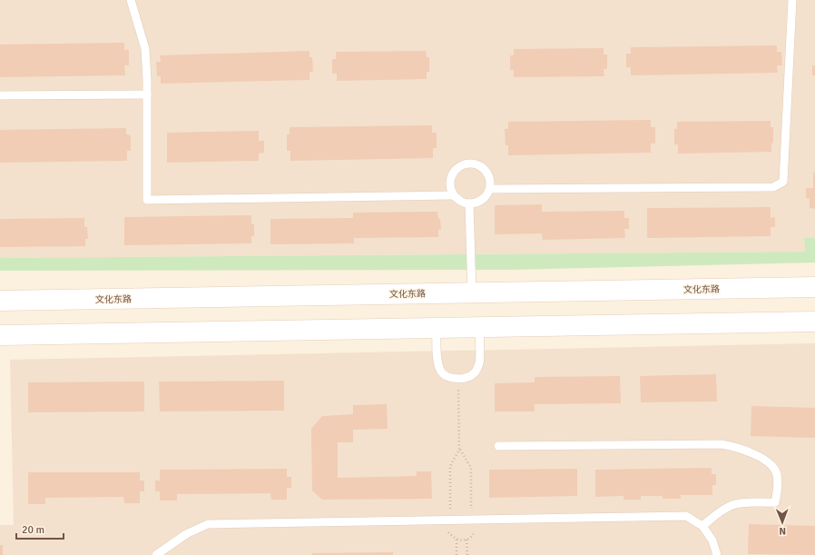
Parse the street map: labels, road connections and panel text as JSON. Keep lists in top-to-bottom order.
{
  "streets": {
    "main road": ["文化东路"]
  },
  "scale_bar": "20 m",
  "north": "bottom"
}
